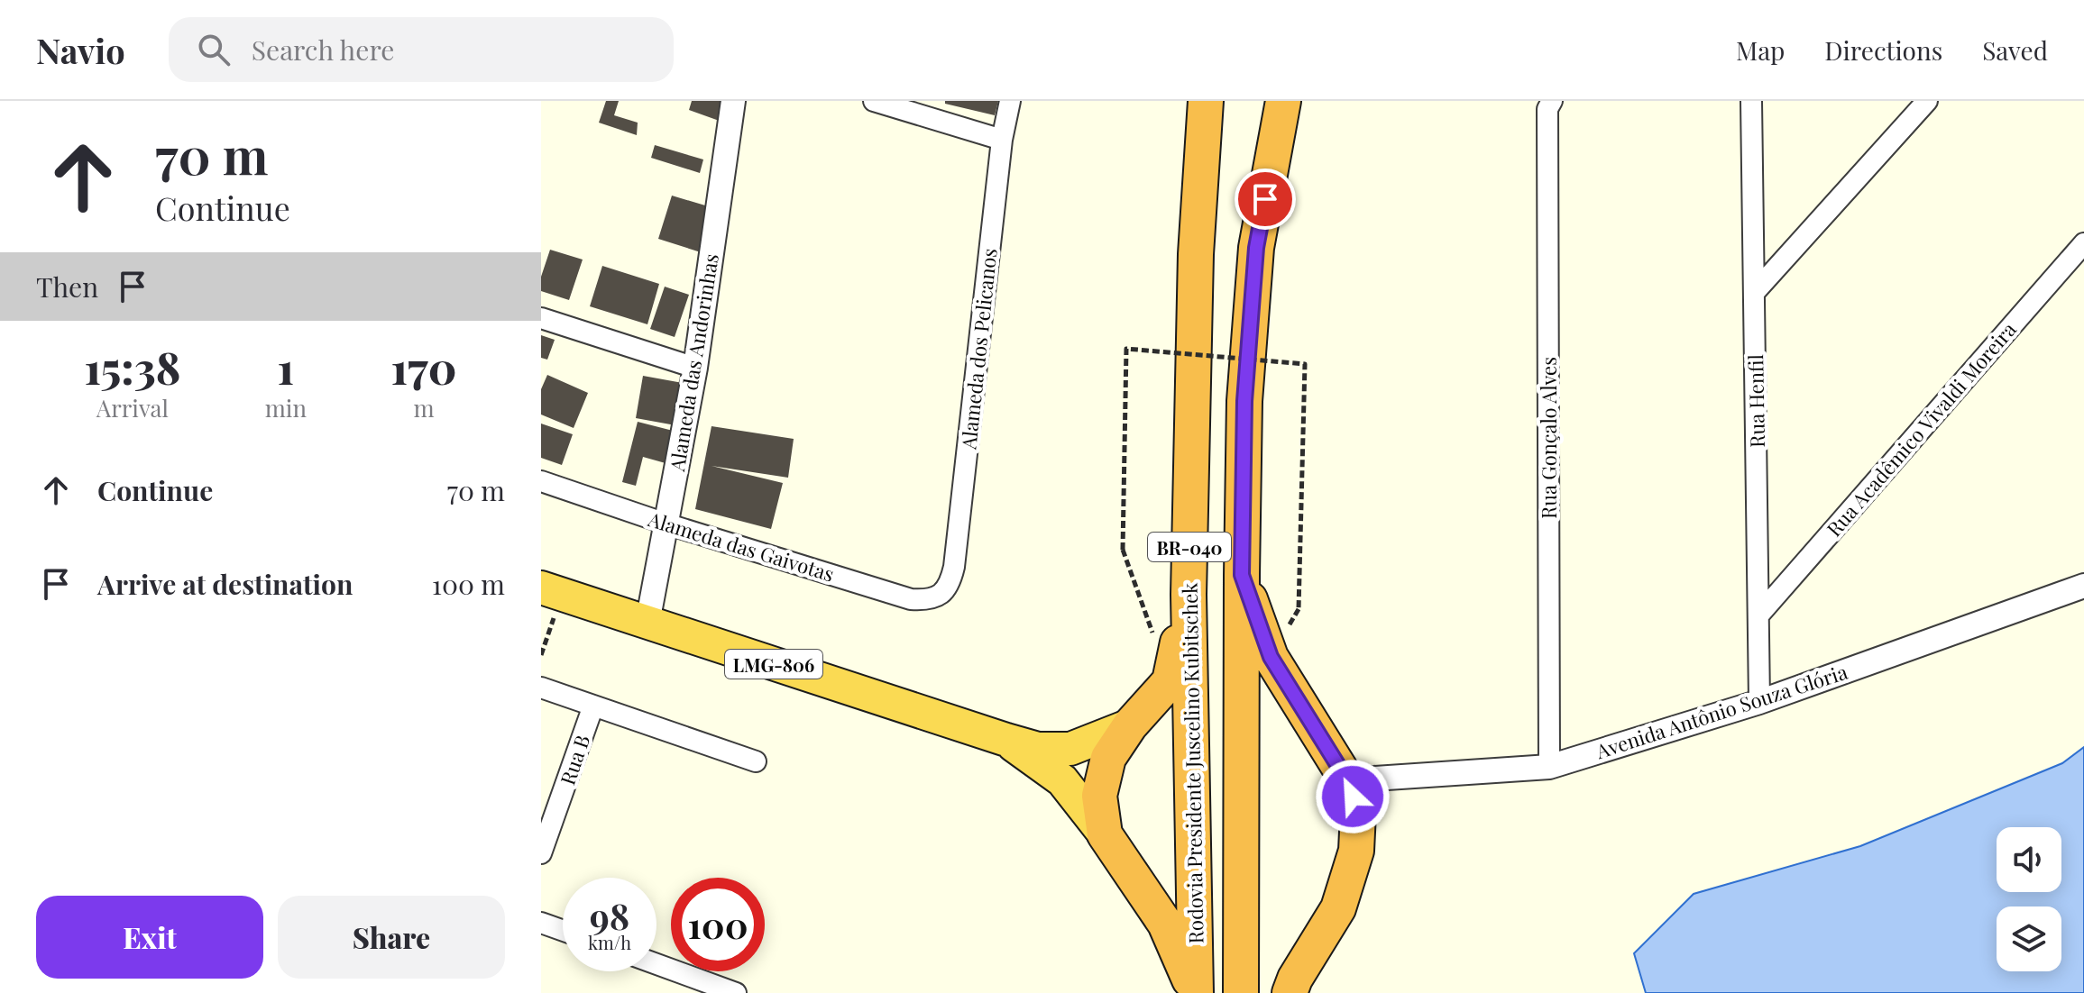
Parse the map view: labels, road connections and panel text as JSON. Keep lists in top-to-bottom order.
{
  "streets": {
    "highway": ["BR-040", "LMG-806", "Rodovia Presidente Juscelino Kubitschek"],
    "street": [
      "Alameda dos Pelicanos",
      "Alameda das Andorinhas",
      "Rua Henfil",
      "Rua Acadêmico Vivaldi Moreira",
      "Rua Gonçalo Alves",
      "Alameda das Gaivotas",
      "Avenida Antônio Souza Glória",
      "Rua B"
    ]
  },
  "crossings": [
    ["Alameda dos Pelicanos", "Alameda das Gaivotas"],
    ["Alameda das Andorinhas", "Alameda das Gaivotas"],
    ["Alameda das Andorinhas", "LMG-806"],
    ["Rua Henfil", "Rua Acadêmico Vivaldi Moreira"],
    ["Rua Henfil", "Avenida Antônio Souza Glória"],
    ["Rua Gonçalo Alves", "Avenida Antônio Souza Glória"]
  ],
  "page": {
    "header": "Navio",
    "search": "Search here",
    "nav": ["Map", "Directions", "Saved"],
    "turn": ["70 m", "Continue"],
    "then": "Then",
    "eta": [
      "15:38",
      "Arrival",
      "1",
      "min",
      "170",
      "m"
    ],
    "list": [
      {
        "name": "Continue",
        "value": "70 m"
      },
      {
        "name": "Arrive at destination",
        "value": "100 m"
      }
    ],
    "speed": "98 km/h",
    "limit": "100",
    "buttons": ["Exit", "Share"]
  }
}
